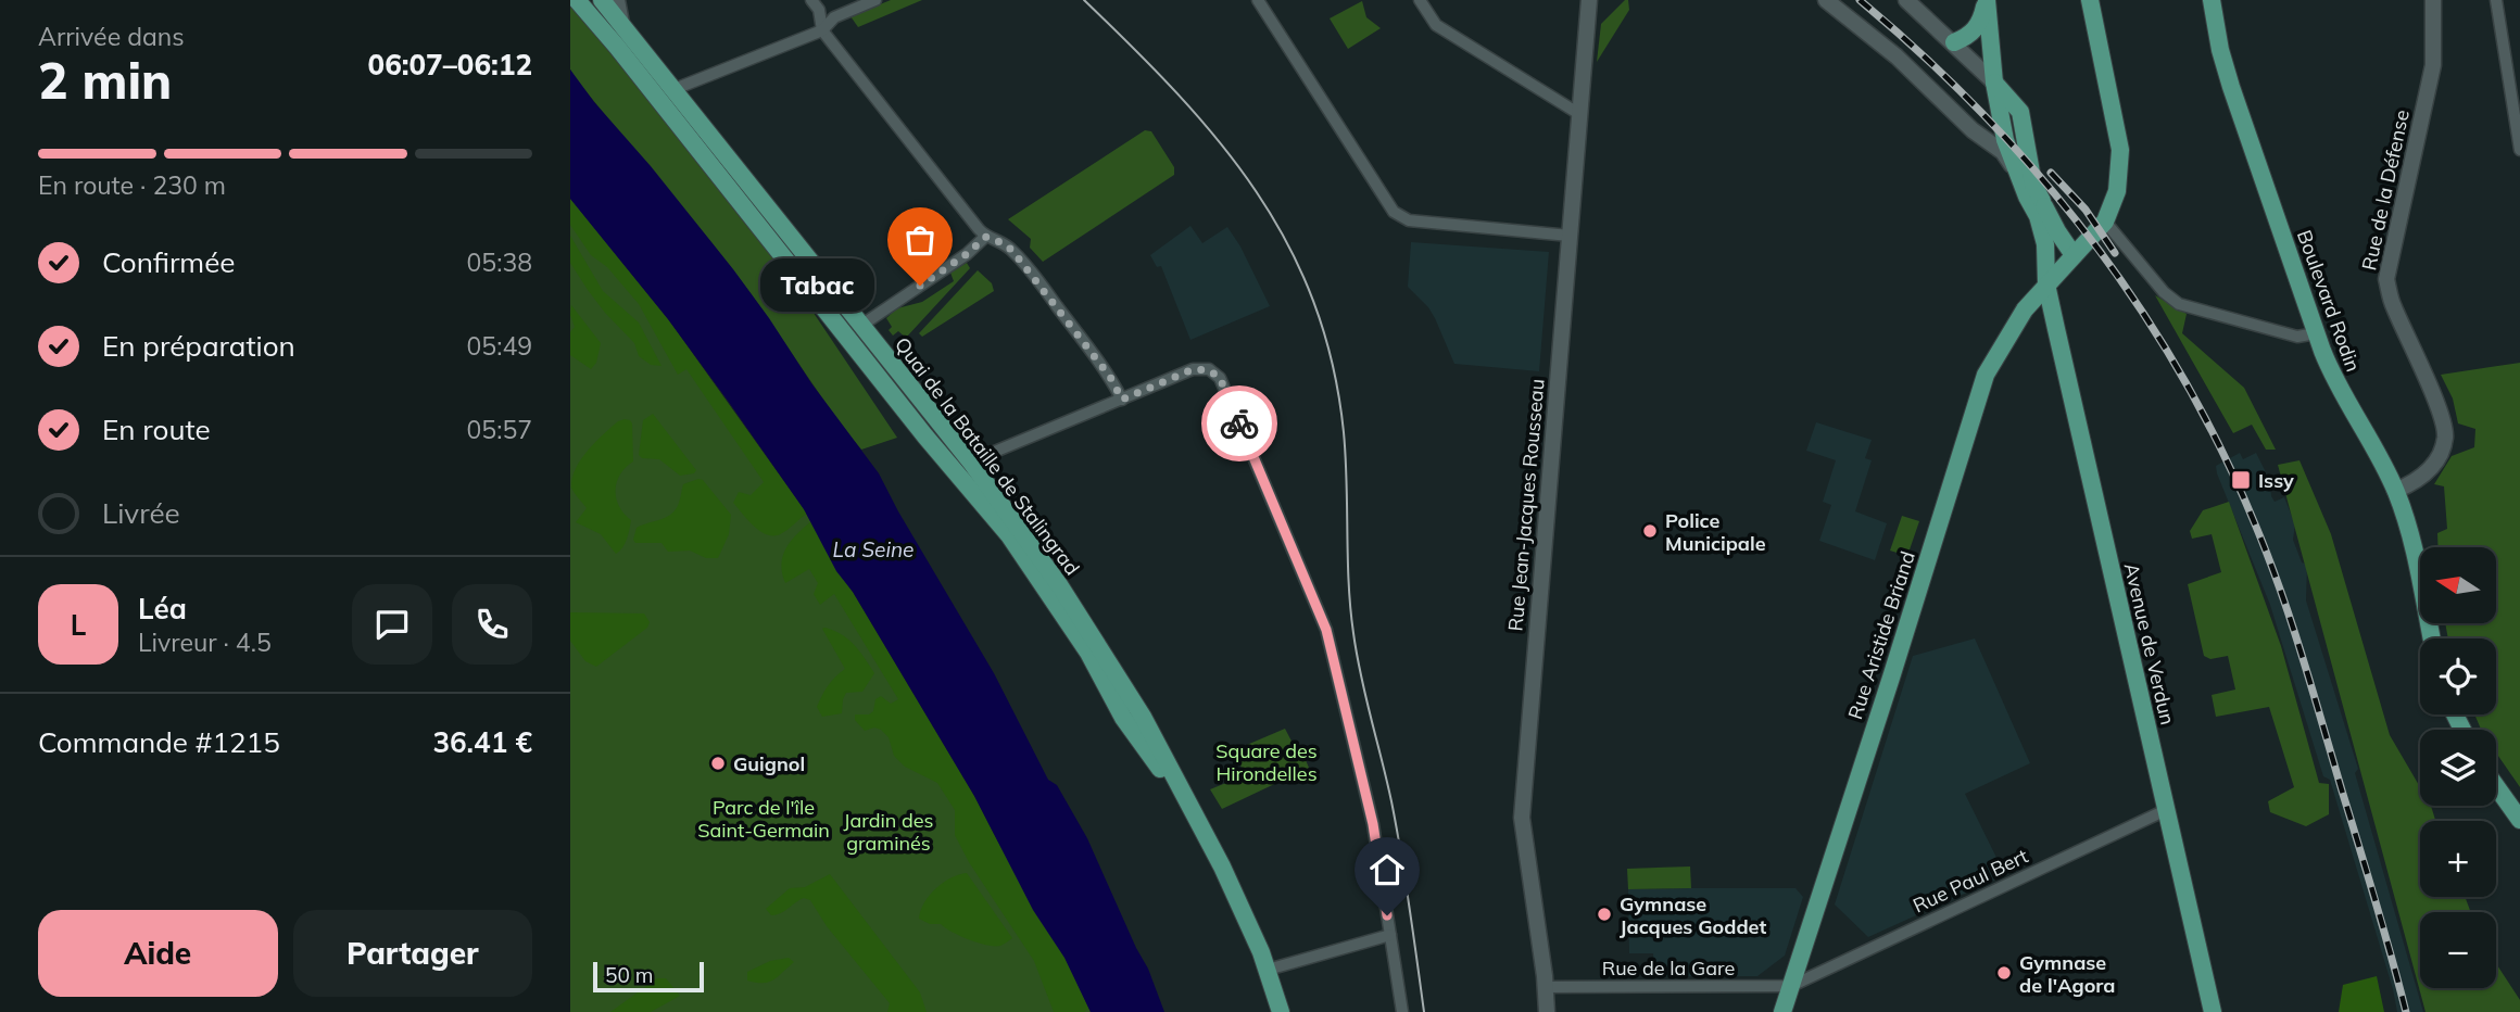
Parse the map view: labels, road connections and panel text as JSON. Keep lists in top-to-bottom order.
{
  "streets": {
    "main road": [
      "Boulevard Rodin",
      "Quai de la Bataille de Stalingrad",
      "Rue Aristide Briand",
      "Avenue de Verdun"
    ],
    "street": [
      "Rue de la Défense",
      "Rue Jean-Jacques Rousseau",
      "Rue Paul Bert",
      "Rue de la Gare"
    ]
  },
  "crossings": [
    ["Rue de la Défense", "Boulevard Rodin"],
    ["Rue Jean-Jacques Rousseau", "Rue de la Gare"],
    ["Rue Aristide Briand", "Avenue de Verdun"],
    ["Rue Aristide Briand", "Rue Paul Bert"],
    ["Rue Aristide Briand", "Rue de la Gare"],
    ["Avenue de Verdun", "Rue Paul Bert"],
    ["Rue Paul Bert", "Rue de la Gare"]
  ],
  "water": ["La Seine"],
  "parks": ["Square des Hirondelles", "Parc de l'île Saint-Germain", "Jardin des graminés"],
  "places": {
    "other": [
      "Tabac",
      "Police Municipale",
      "Guignol",
      "Gymnase Jacques Goddet",
      "Gymnase de l'Agora"
    ],
    "transit": ["Issy"]
  },
  "scale_bar": "50 m",
  "north": "left",
  "page": {
    "heading": ["2 min", "Arrivée dans", "06:07–06:12"],
    "panel": [
      "Léa",
      "Livreur · 4.5",
      "Commande #1215",
      "36.41 €"
    ],
    "bar": "En route · 230 m",
    "list": [
      ["Confirmée", "05:38"],
      ["En préparation", "05:49"],
      ["En route", "05:57"],
      "Livrée"
    ],
    "bubble": "Tabac",
    "map_buttons": ["+", "−"],
    "round": "L",
    "buttons": ["Aide", "Partager"],
    "scale": "50 m"
  }
}
